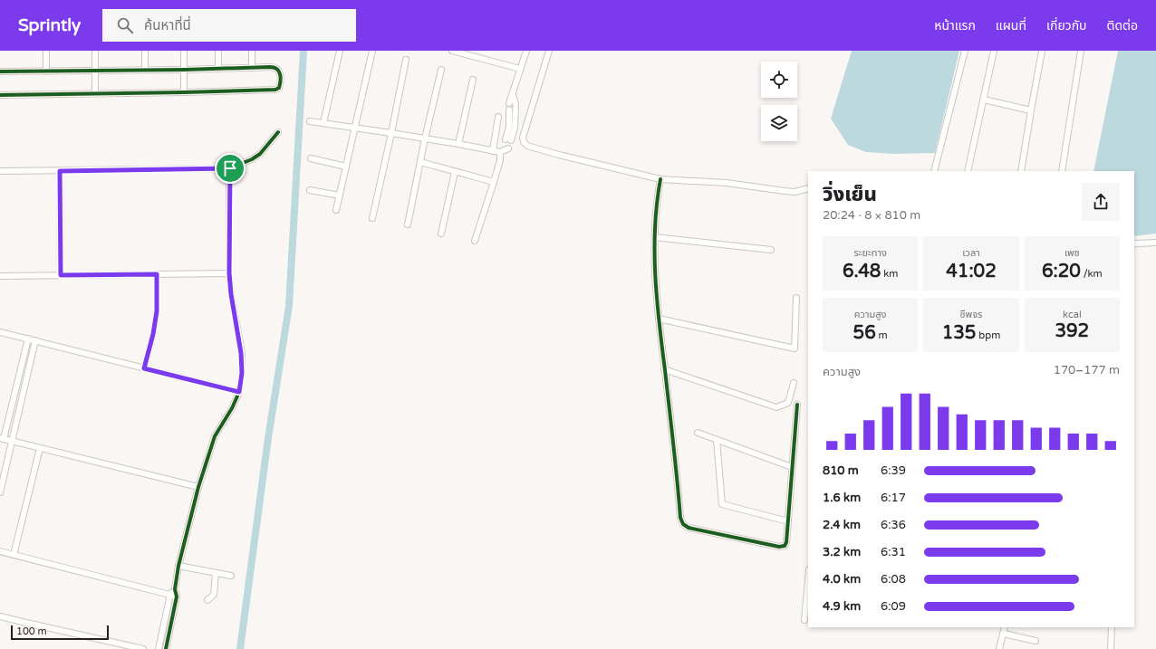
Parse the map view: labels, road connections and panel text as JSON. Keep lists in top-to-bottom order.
{
  "scale_bar": "100 m",
  "page": {
    "header": "Sprintly",
    "search": "ค้นหาที่นี่",
    "nav": [
      "หน้าแรก",
      "แผนที่",
      "เกี่ยวกับ",
      "ติดต่อ"
    ],
    "heading": ["วิ่งเย็น", "20:24 · 8 × 810 m"],
    "stats": [
      ["ระยะทาง", "6.48 km"],
      ["เวลา", "41:02"],
      ["เพซ", "6:20 /km"],
      ["ความสูง", "56 m"],
      ["ชีพจร", "135 bpm"],
      ["kcal", "392"]
    ],
    "chart": ["ความสูง", "170–177 m"],
    "list": [
      {
        "name": "810 m",
        "note": "6:39"
      },
      {
        "name": "1.6 km",
        "note": "6:17"
      },
      {
        "name": "2.4 km",
        "note": "6:36"
      },
      {
        "name": "3.2 km",
        "note": "6:31"
      },
      {
        "name": "4.0 km",
        "note": "6:08"
      },
      {
        "name": "4.9 km",
        "note": "6:09"
      }
    ],
    "scale": "100 m"
  }
}
